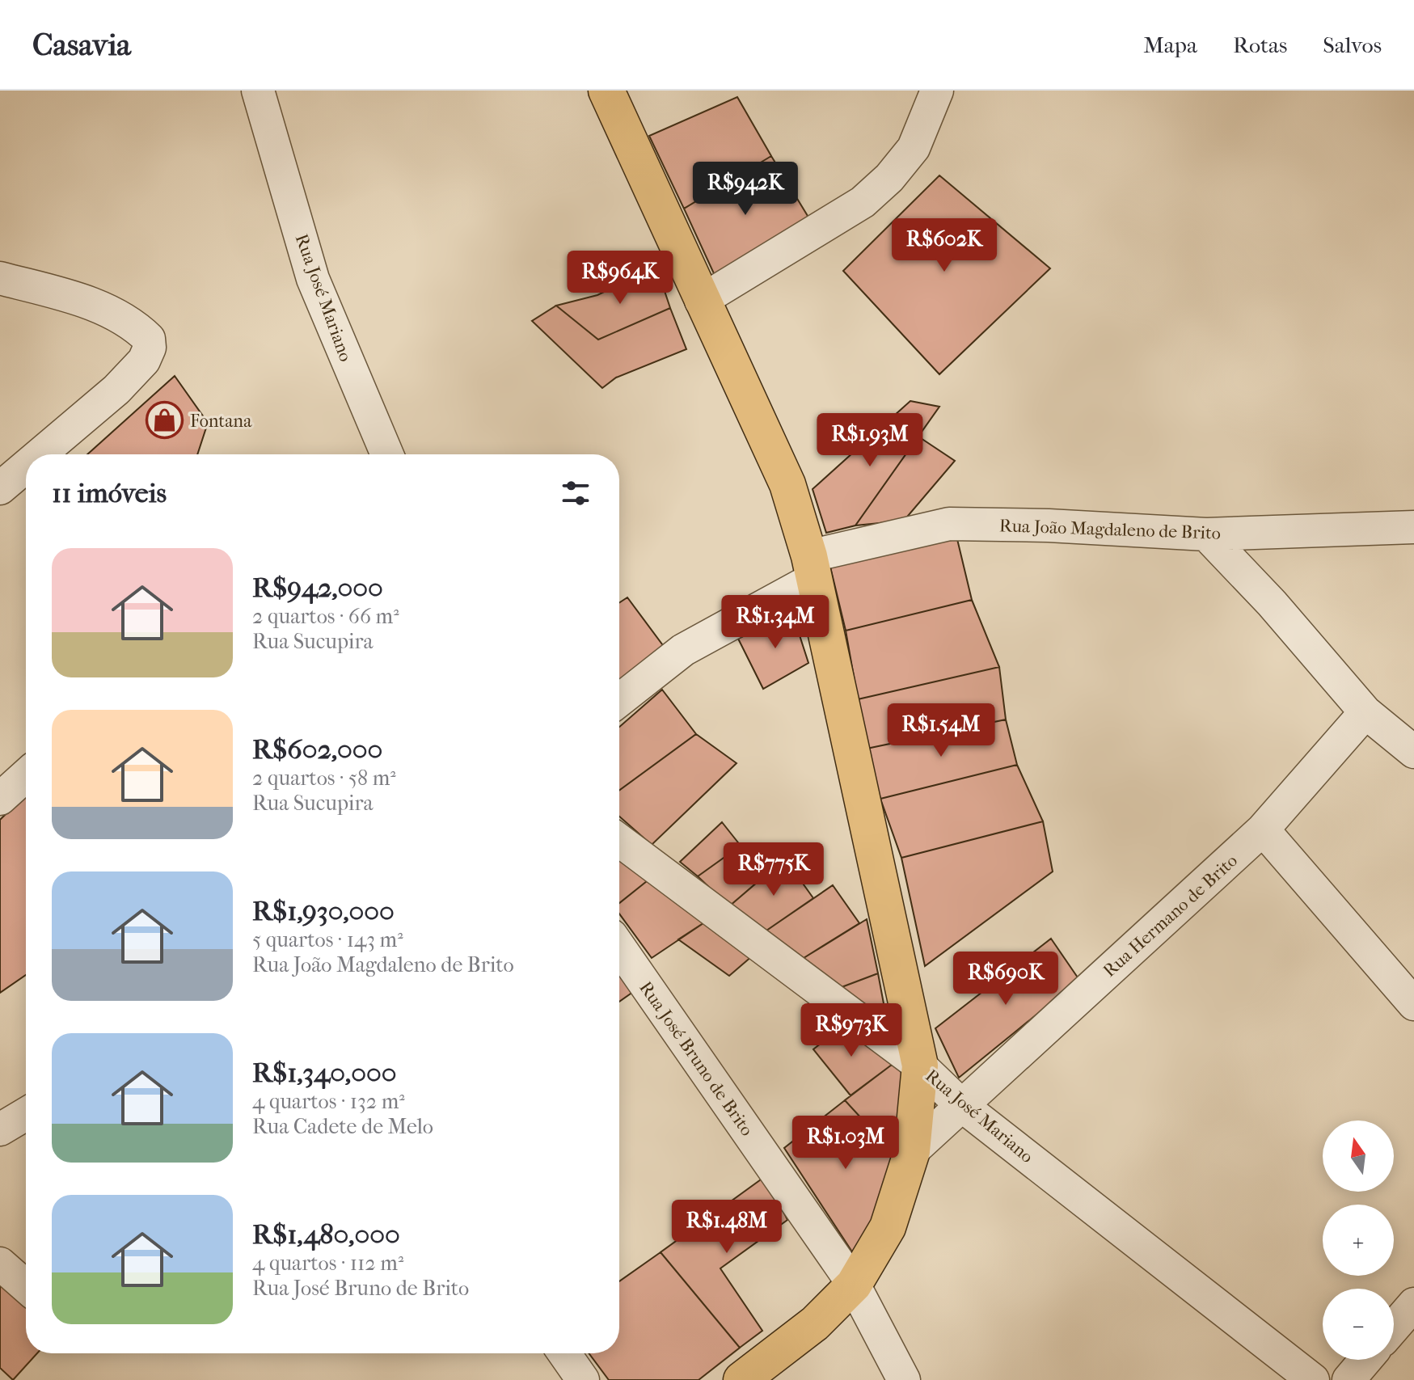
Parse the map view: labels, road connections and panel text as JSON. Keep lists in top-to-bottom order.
{
  "streets": {
    "street": [
      "Rua José Mariano",
      "Rua João Magdaleno de Brito",
      "Rua Hermano de Brito",
      "Rua José Bruno de Brito"
    ]
  },
  "crossings": [
    ["Rua José Mariano", "Rua Hermano de Brito"]
  ],
  "places": {
    "shop": ["Fontana"]
  },
  "north": "top",
  "page": {
    "header": "Casavia",
    "nav": ["Mapa", "Rotas", "Salvos"],
    "price": [
      "R$942K",
      "R$602K",
      "R$964K",
      "R$1.93M",
      "R$1.34M",
      "R$1.54M",
      "R$775K",
      "R$690K",
      "R$973K",
      "R$1.03M",
      "R$1.48M"
    ],
    "heading": "11 imóveis",
    "list": [
      {
        "name": "R$942,000",
        "note": "2 quartos · 66 m² · Rua Sucupira"
      },
      {
        "name": "R$602,000",
        "note": "2 quartos · 58 m² · Rua Sucupira"
      },
      {
        "name": "R$1,930,000",
        "note": "5 quartos · 143 m² · Rua João Magdaleno de Brito"
      },
      {
        "name": "R$1,340,000",
        "note": "4 quartos · 132 m² · Rua Cadete de Melo"
      },
      {
        "name": "R$1,480,000",
        "note": "4 quartos · 112 m² · Rua José Bruno de Brito"
      }
    ],
    "map_buttons": ["+", "−"]
  }
}
